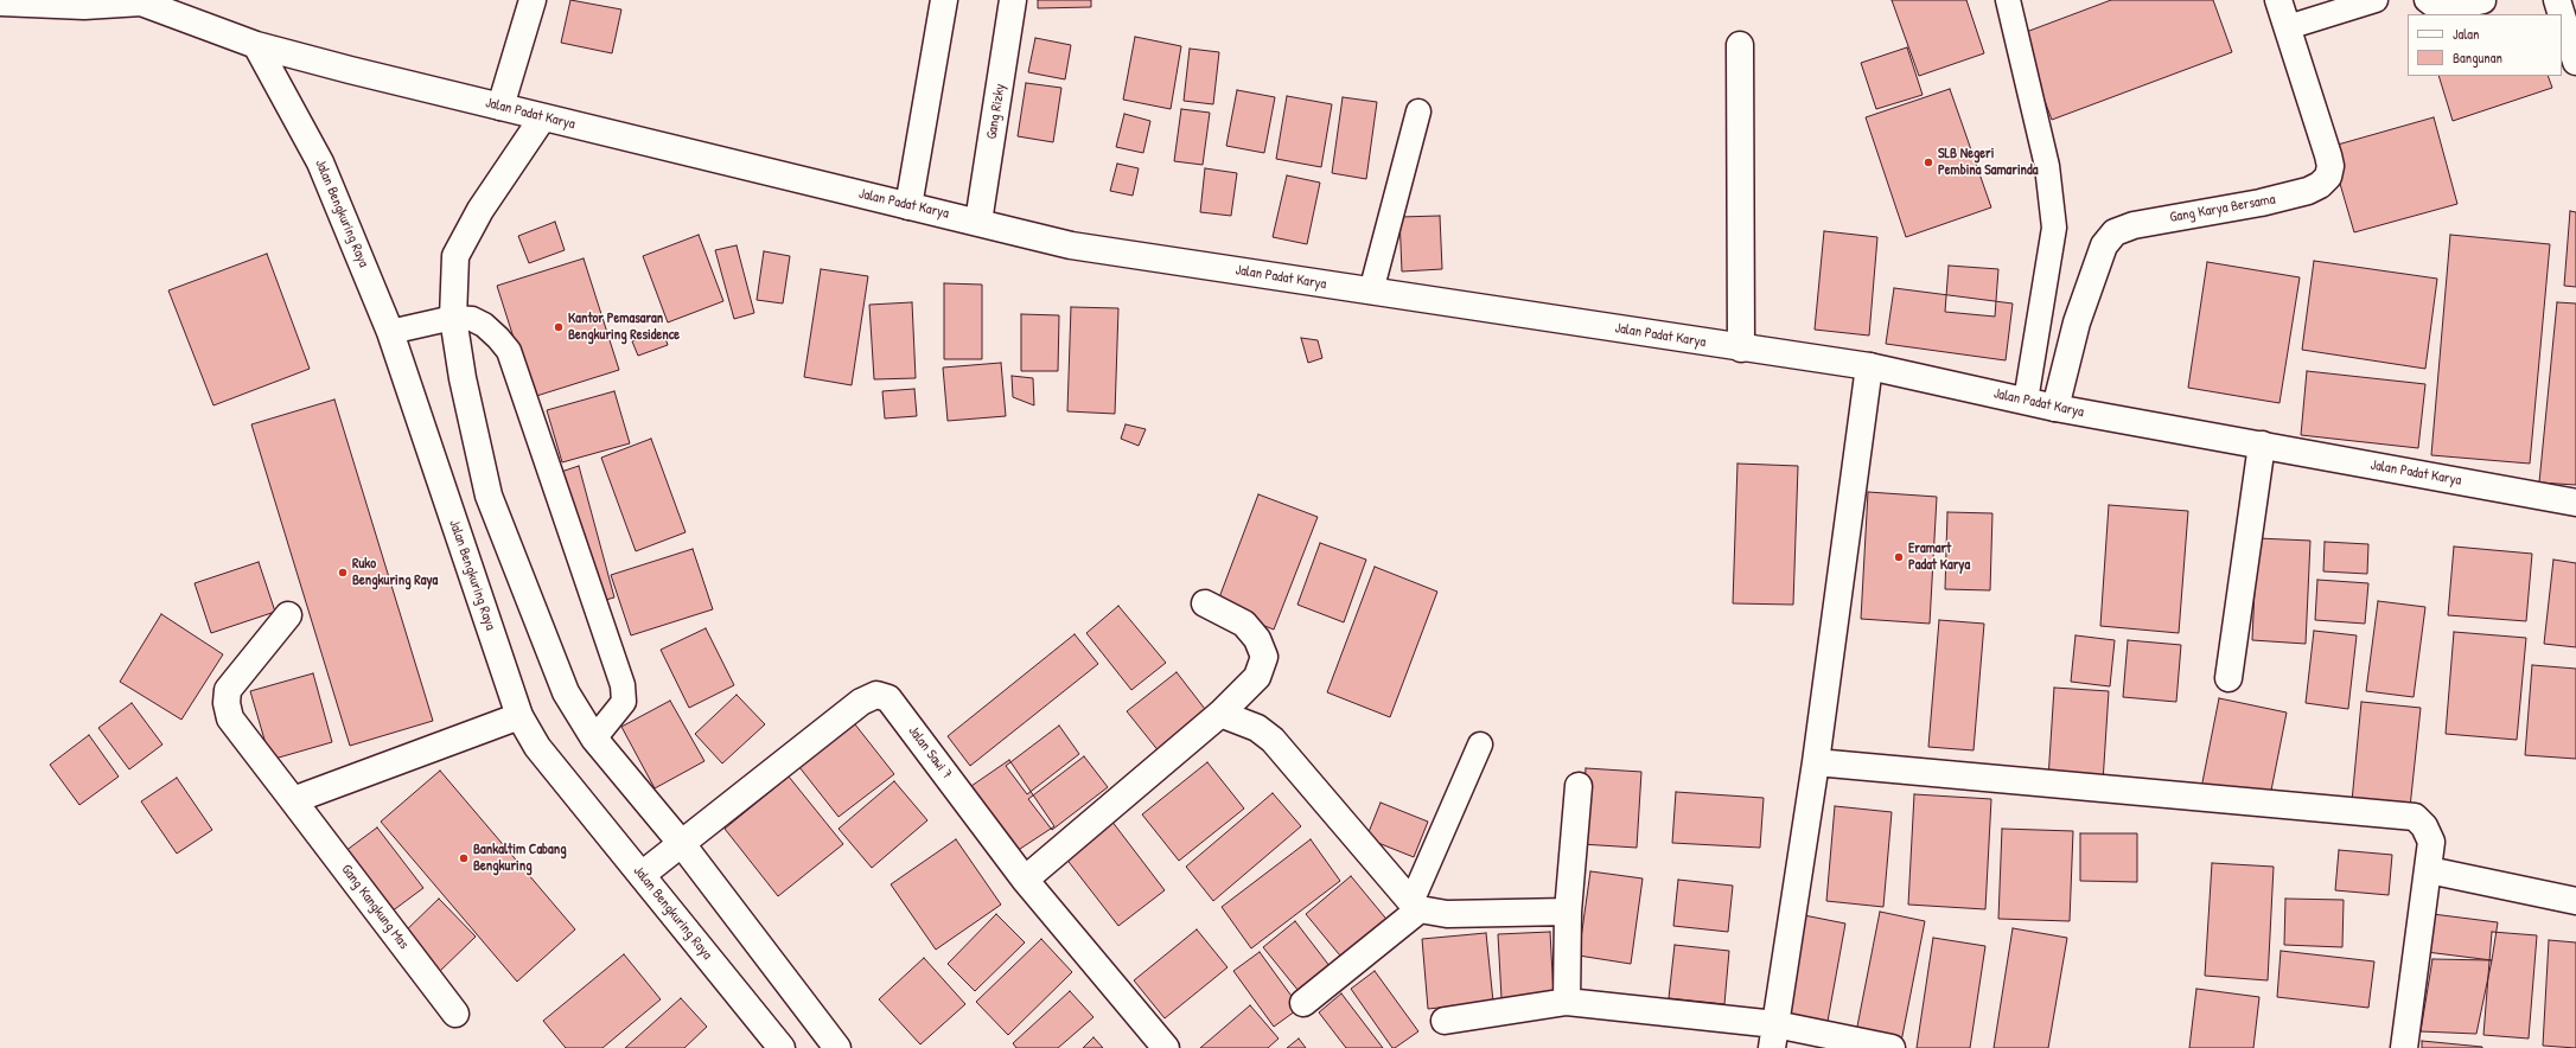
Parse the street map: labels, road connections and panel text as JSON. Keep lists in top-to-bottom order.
{
  "streets": {
    "street": [
      "Gang Rizky",
      "Jalan Padat Karya",
      "Gang Karya Bersama",
      "Jalan Bengkuring Raya",
      "Jalan Sawi 7",
      "Gang Kangkung Mas"
    ]
  },
  "crossings": [
    ["Gang Rizky", "Jalan Padat Karya"],
    ["Jalan Padat Karya", "Gang Karya Bersama"],
    ["Jalan Padat Karya", "Jalan Bengkuring Raya"],
    ["Jalan Bengkuring Raya", "Jalan Sawi 7"]
  ],
  "places": [
    "SLB Negeri Pembina Samarinda",
    "Kantor Pemasaran Bengkuring Residence",
    "Eramart Padat Karya",
    "Ruko Bengkuring Raya",
    "Bankaltim Cabang Bengkuring"
  ],
  "legend": ["Jalan", "Bangunan"]
}
